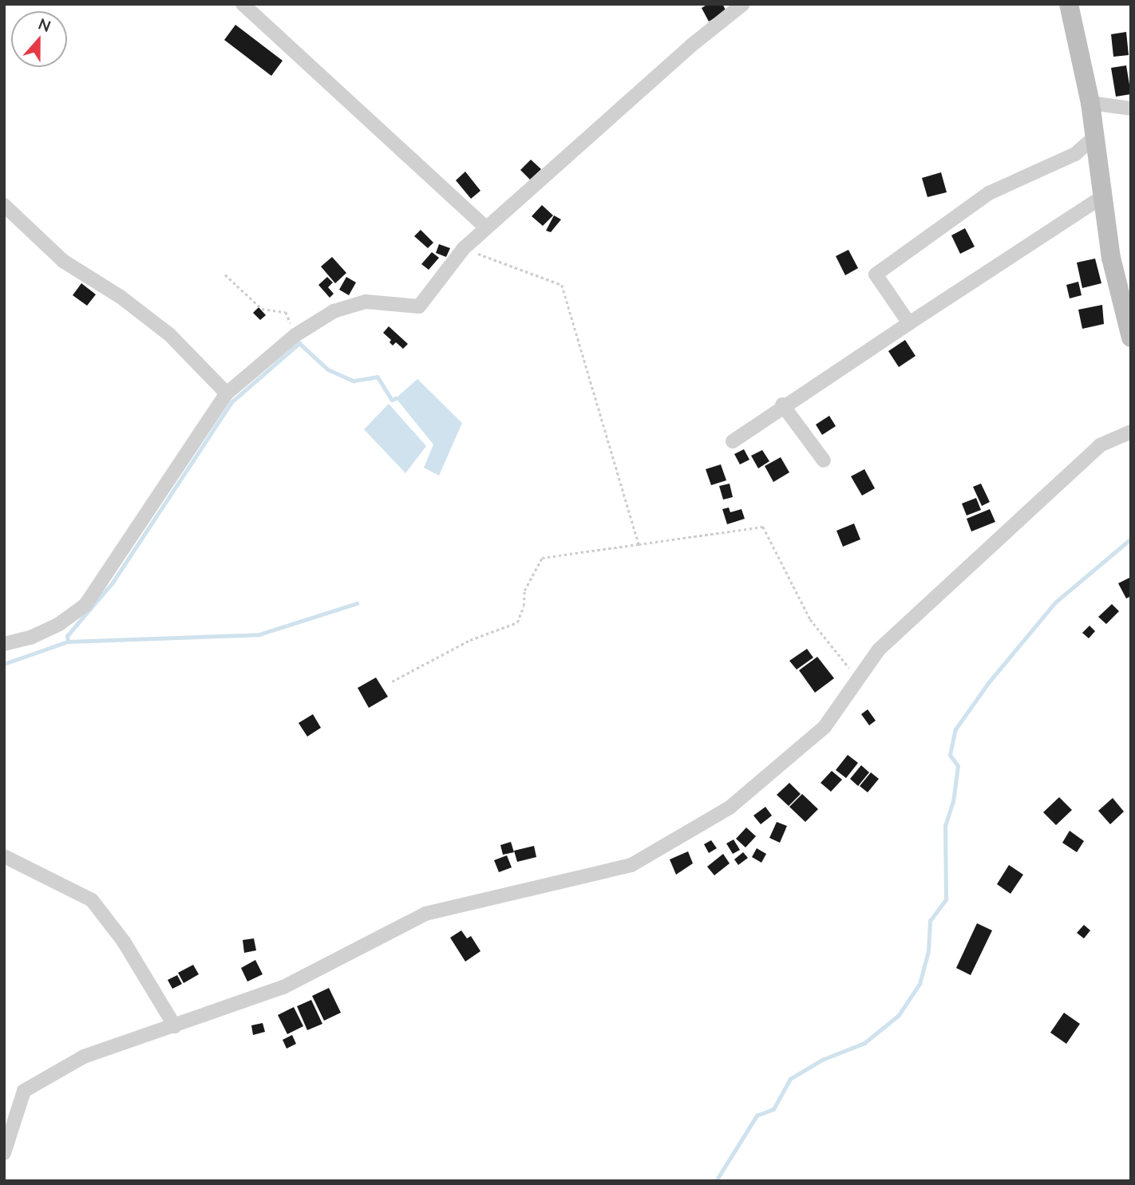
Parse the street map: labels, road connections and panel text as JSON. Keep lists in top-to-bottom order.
{
  "north": "top"
}
